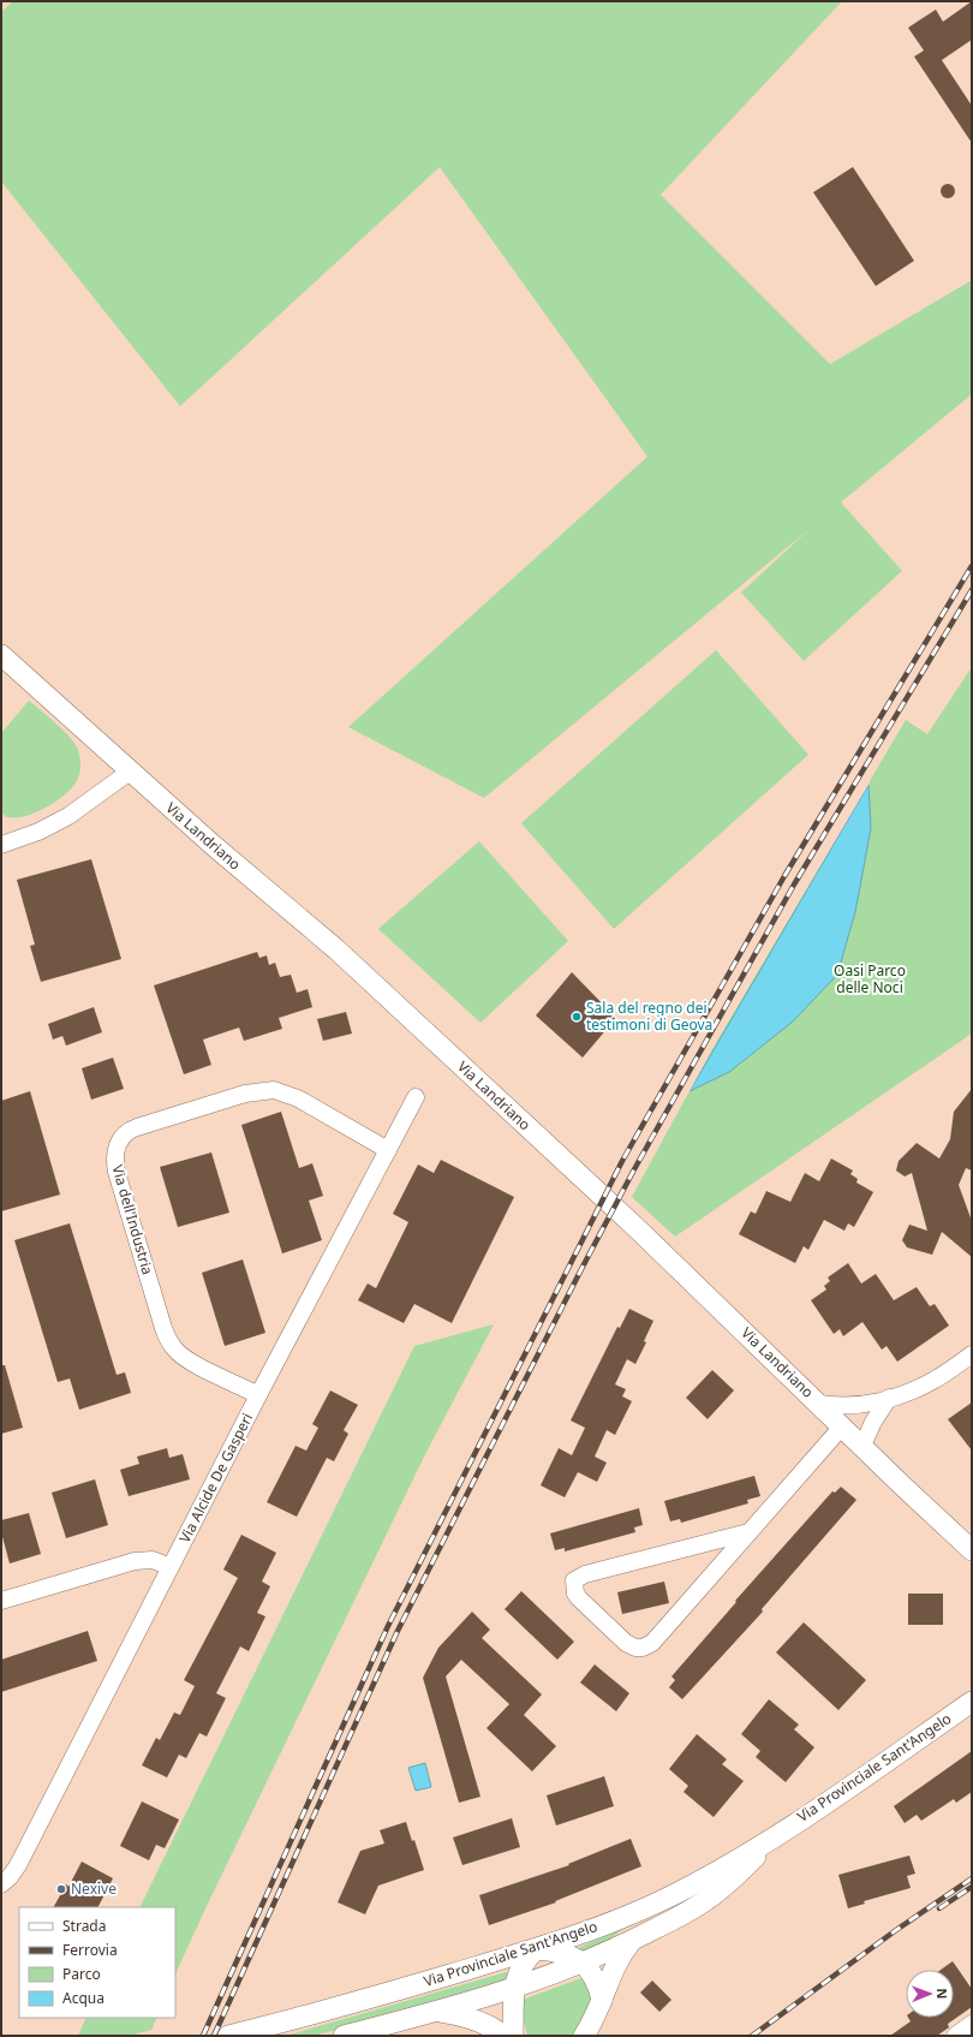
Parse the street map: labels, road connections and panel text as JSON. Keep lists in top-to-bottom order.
{
  "streets": {
    "street": [
      "Via Landriano",
      "Via dell'Industria",
      "Via Alcide De Gasperi",
      "Via Provinciale Sant'Angelo"
    ]
  },
  "crossings": [
    ["Via dell'Industria", "Via Alcide De Gasperi"]
  ],
  "parks": ["Oasi Parco delle Noci"],
  "places": ["Sala del regno dei testimoni di Geova", "Nexive"],
  "legend": [
    "Strada",
    "Ferrovia",
    "Parco",
    "Acqua"
  ],
  "north": "right"
}
